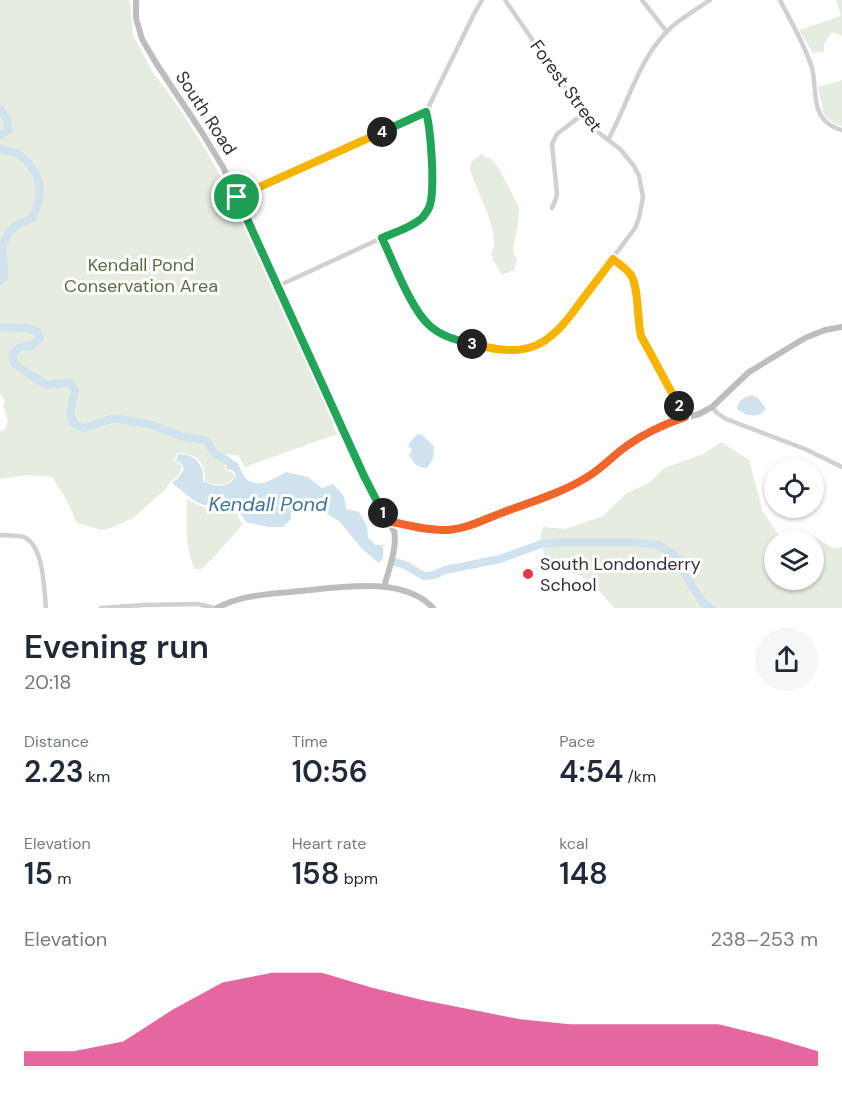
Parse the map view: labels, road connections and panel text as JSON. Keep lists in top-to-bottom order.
{
  "streets": {
    "street": ["Forest Street", "South Road"]
  },
  "water": ["Kendall Pond"],
  "parks": ["Kendall Pond Conservation Area"],
  "places": ["South Londonderry School"],
  "page": {
    "pins": [
      "4",
      "3",
      "2",
      "1"
    ],
    "heading": ["Evening run", "20:18"],
    "stats": [
      ["Distance", "2.23 km"],
      ["Time", "10:56"],
      ["Pace", "4:54 /km"],
      ["Elevation", "15 m"],
      ["Heart rate", "158 bpm"],
      ["kcal", "148"]
    ],
    "chart": ["Elevation", "238–253 m"]
  }
}
